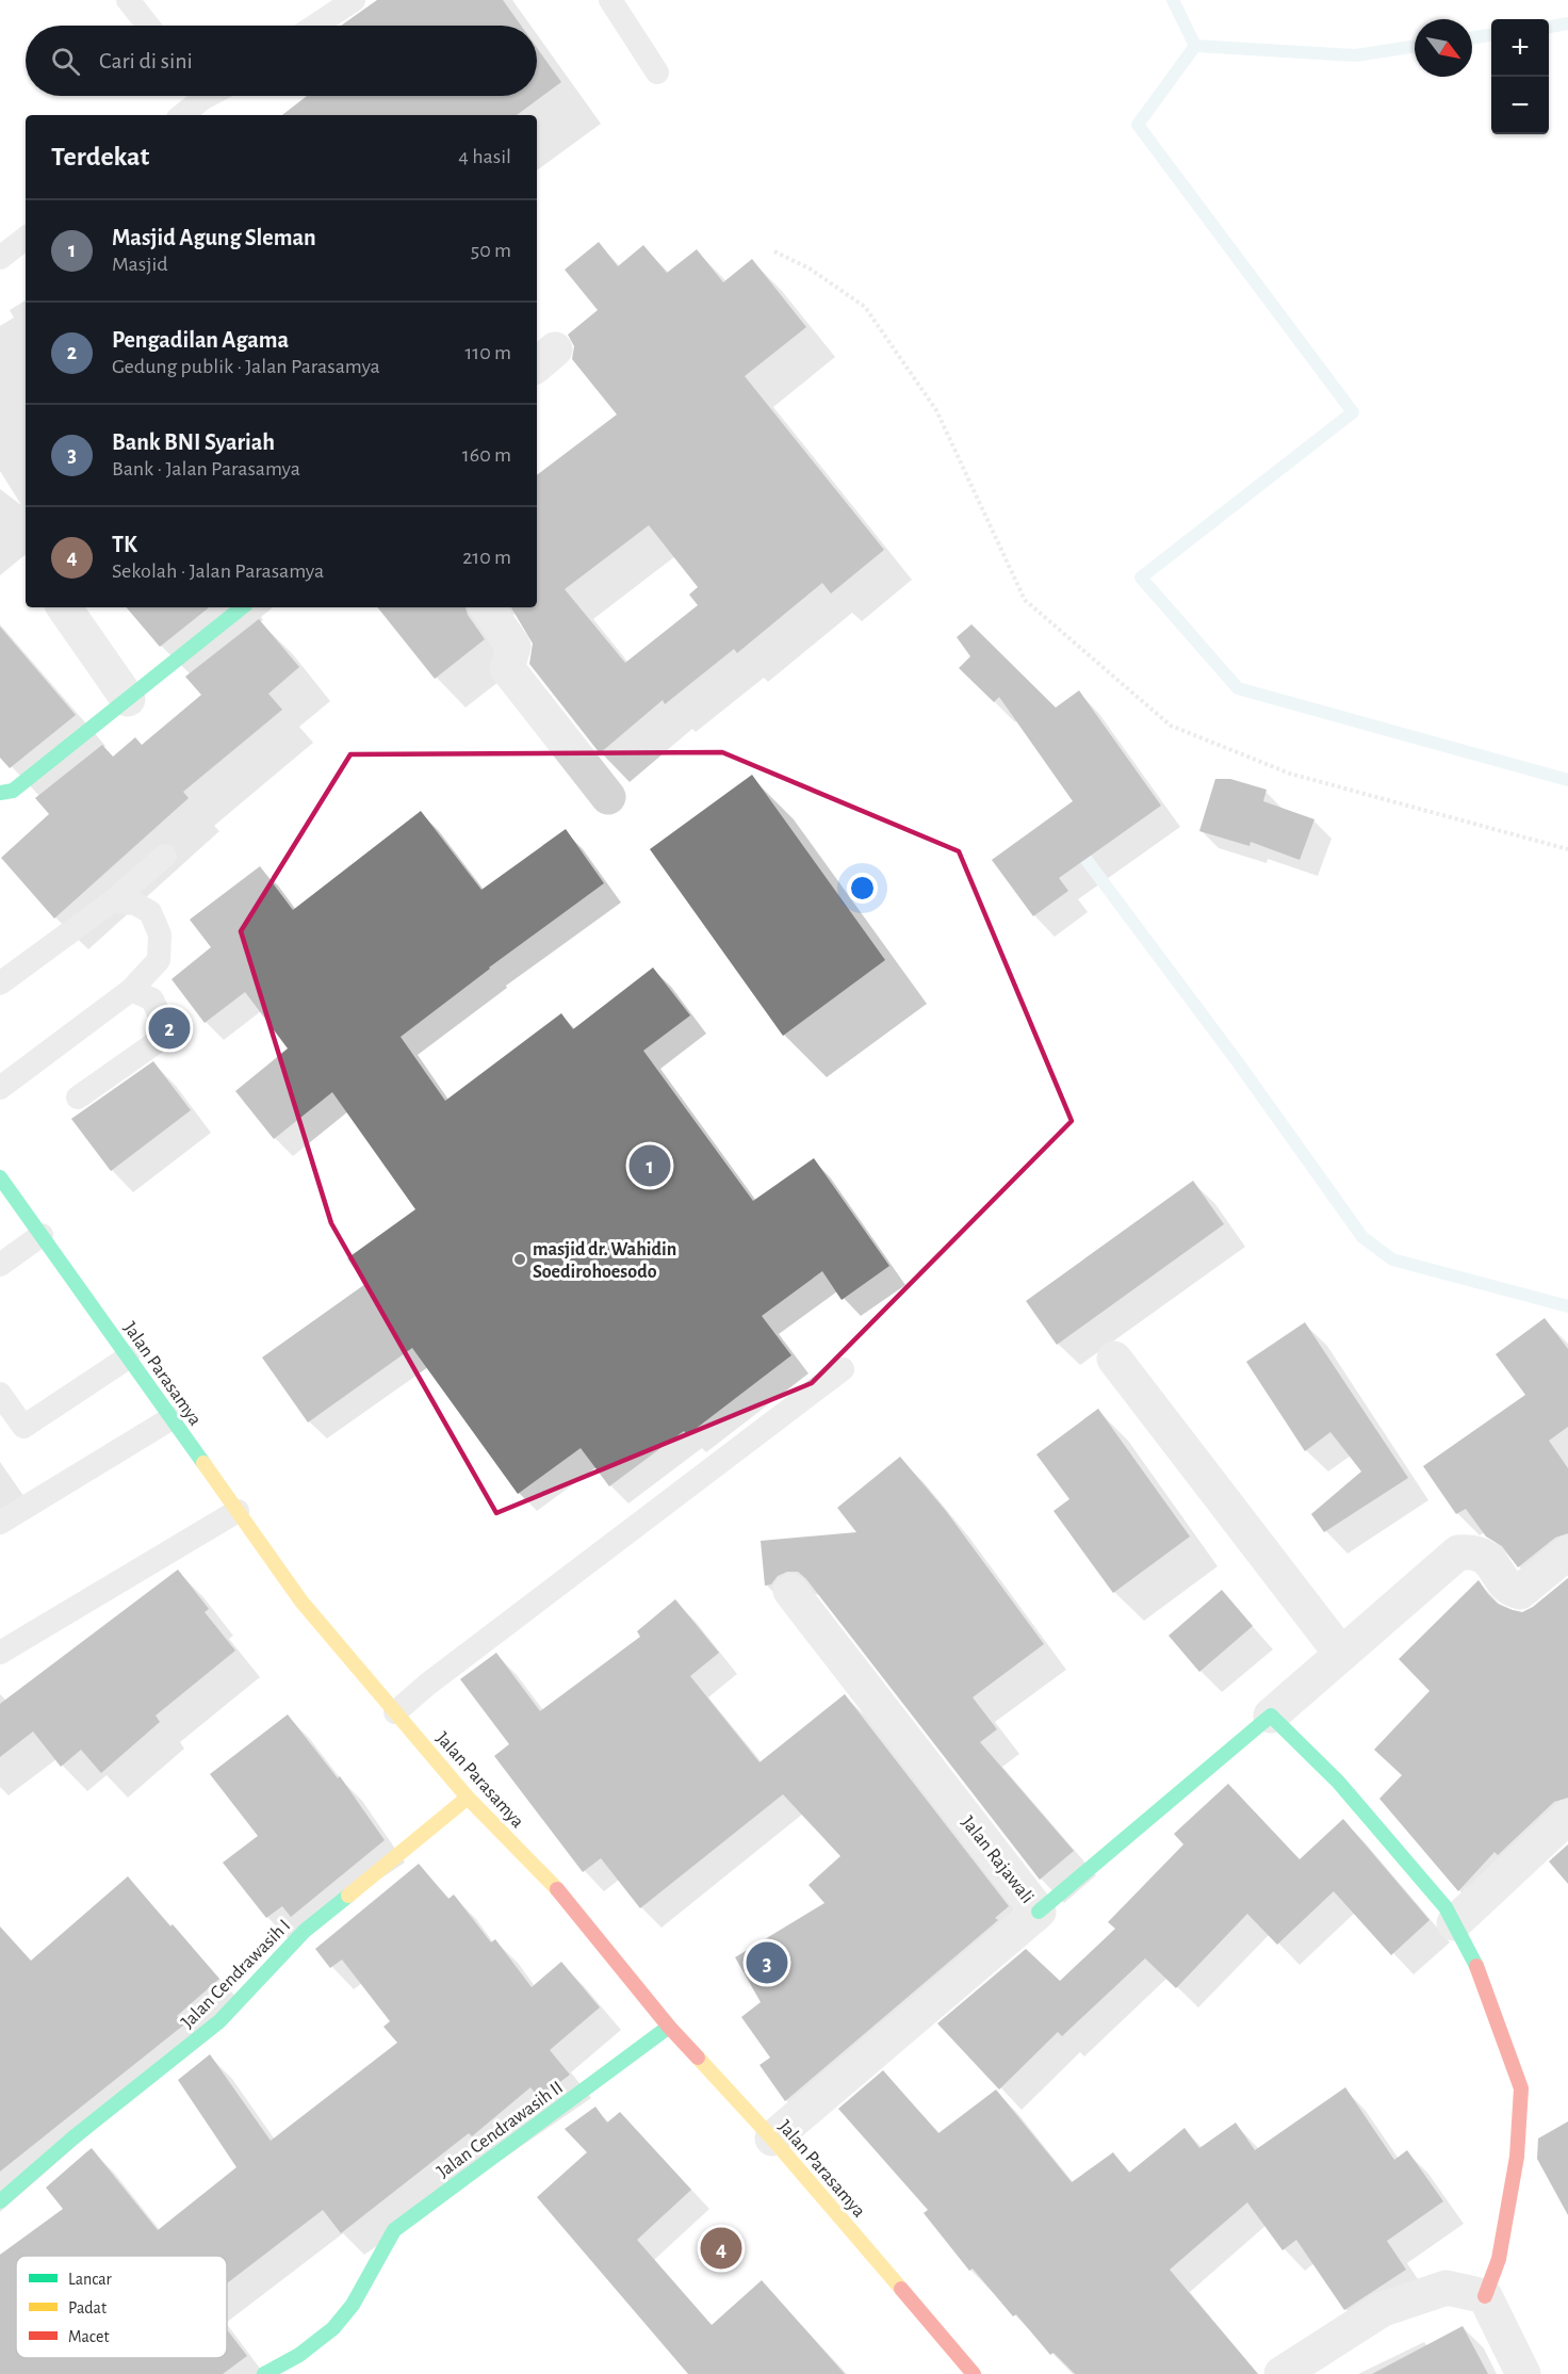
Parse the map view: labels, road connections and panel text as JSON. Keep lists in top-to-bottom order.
{
  "streets": {
    "street": [
      "Jalan Parasamya",
      "Jalan Rajawali",
      "Jalan Cendrawasih I",
      "Jalan Cendrawasih II"
    ]
  },
  "crossings": [
    ["Jalan Parasamya", "Jalan Rajawali"],
    ["Jalan Parasamya", "Jalan Cendrawasih I"],
    ["Jalan Parasamya", "Jalan Cendrawasih II"]
  ],
  "places": ["masjid dr. Wahidin Soedirohoesodo"],
  "legend": ["Lancar", "Padat", "Macet"],
  "north": "bottom right",
  "page": {
    "map_buttons": ["+", "−"],
    "search": "Cari di sini",
    "heading": ["Terdekat", "4 hasil"],
    "list": [
      {
        "mark": "1",
        "name": "Masjid Agung Sleman",
        "note": "Masjid",
        "value": "50 m"
      },
      {
        "mark": "2",
        "name": "Pengadilan Agama",
        "note": "Gedung publik · Jalan Parasamya",
        "value": "110 m"
      },
      {
        "mark": "3",
        "name": "Bank BNI Syariah",
        "note": "Bank · Jalan Parasamya",
        "value": "160 m"
      },
      {
        "mark": "4",
        "name": "TK",
        "note": "Sekolah · Jalan Parasamya",
        "value": "210 m"
      }
    ],
    "pins": [
      "2",
      "1",
      "3",
      "4"
    ]
  }
}
